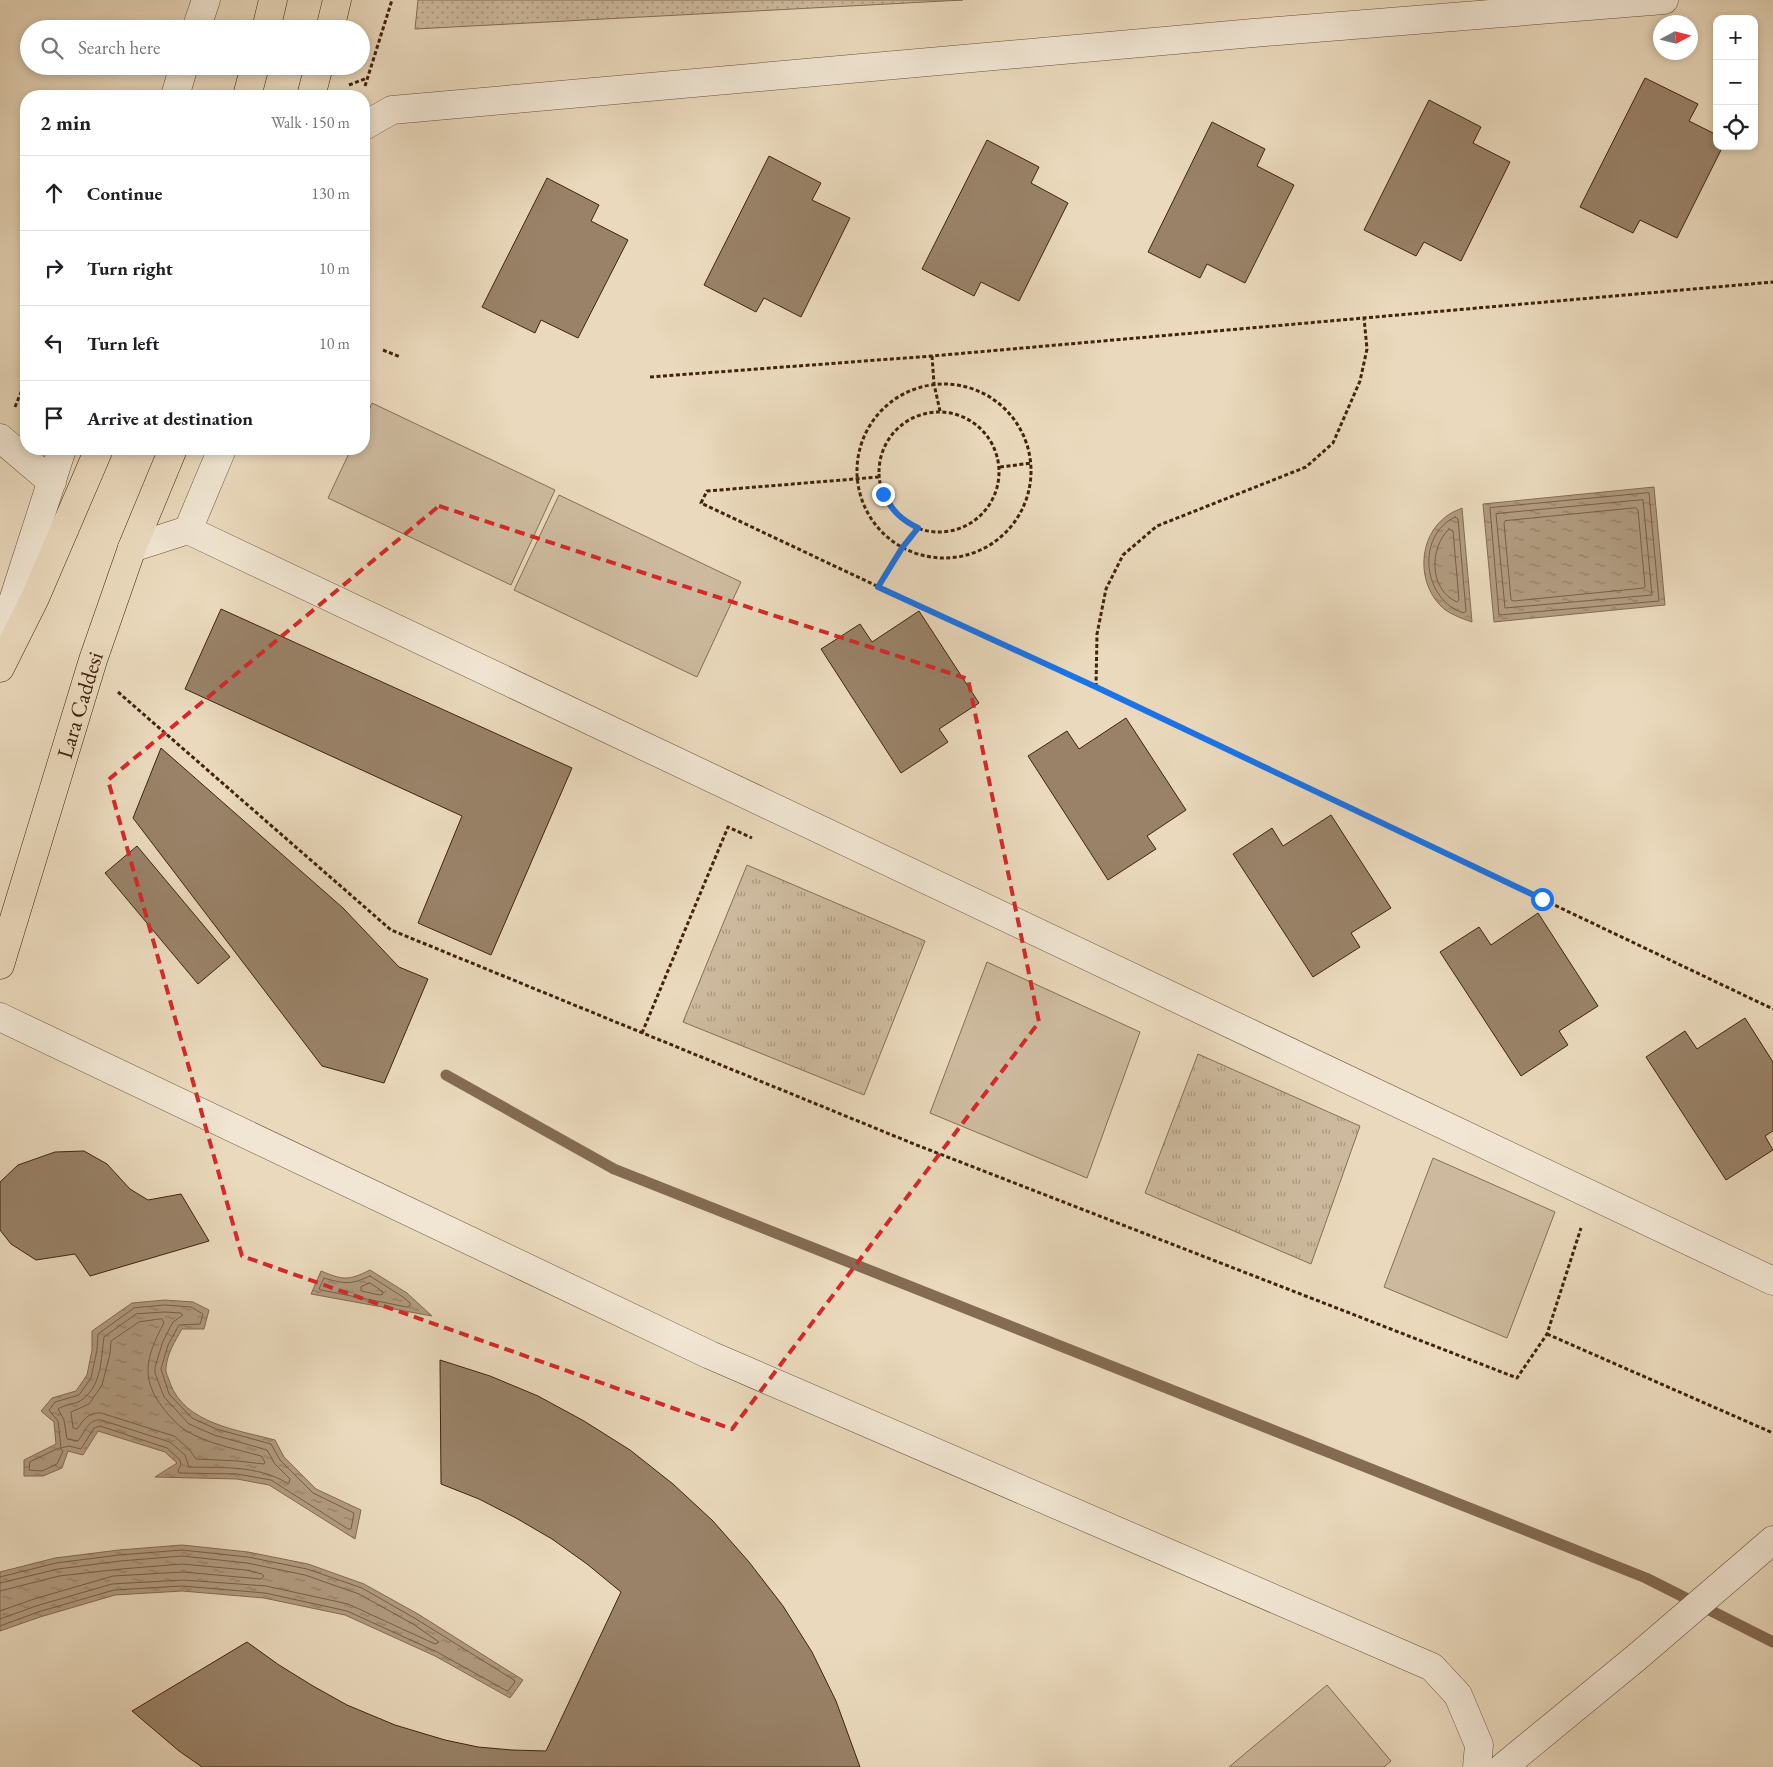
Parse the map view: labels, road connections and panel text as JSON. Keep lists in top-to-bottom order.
{
  "streets": {
    "main road": ["Lara Caddesi"]
  },
  "north": "right",
  "page": {
    "map_buttons": ["+", "−"],
    "search": "Search here",
    "heading": ["2 min", "Walk · 150 m"],
    "list": [
      ["Continue", "130 m"],
      ["Turn right", "10 m"],
      ["Turn left", "10 m"],
      "Arrive at destination"
    ]
  }
}
